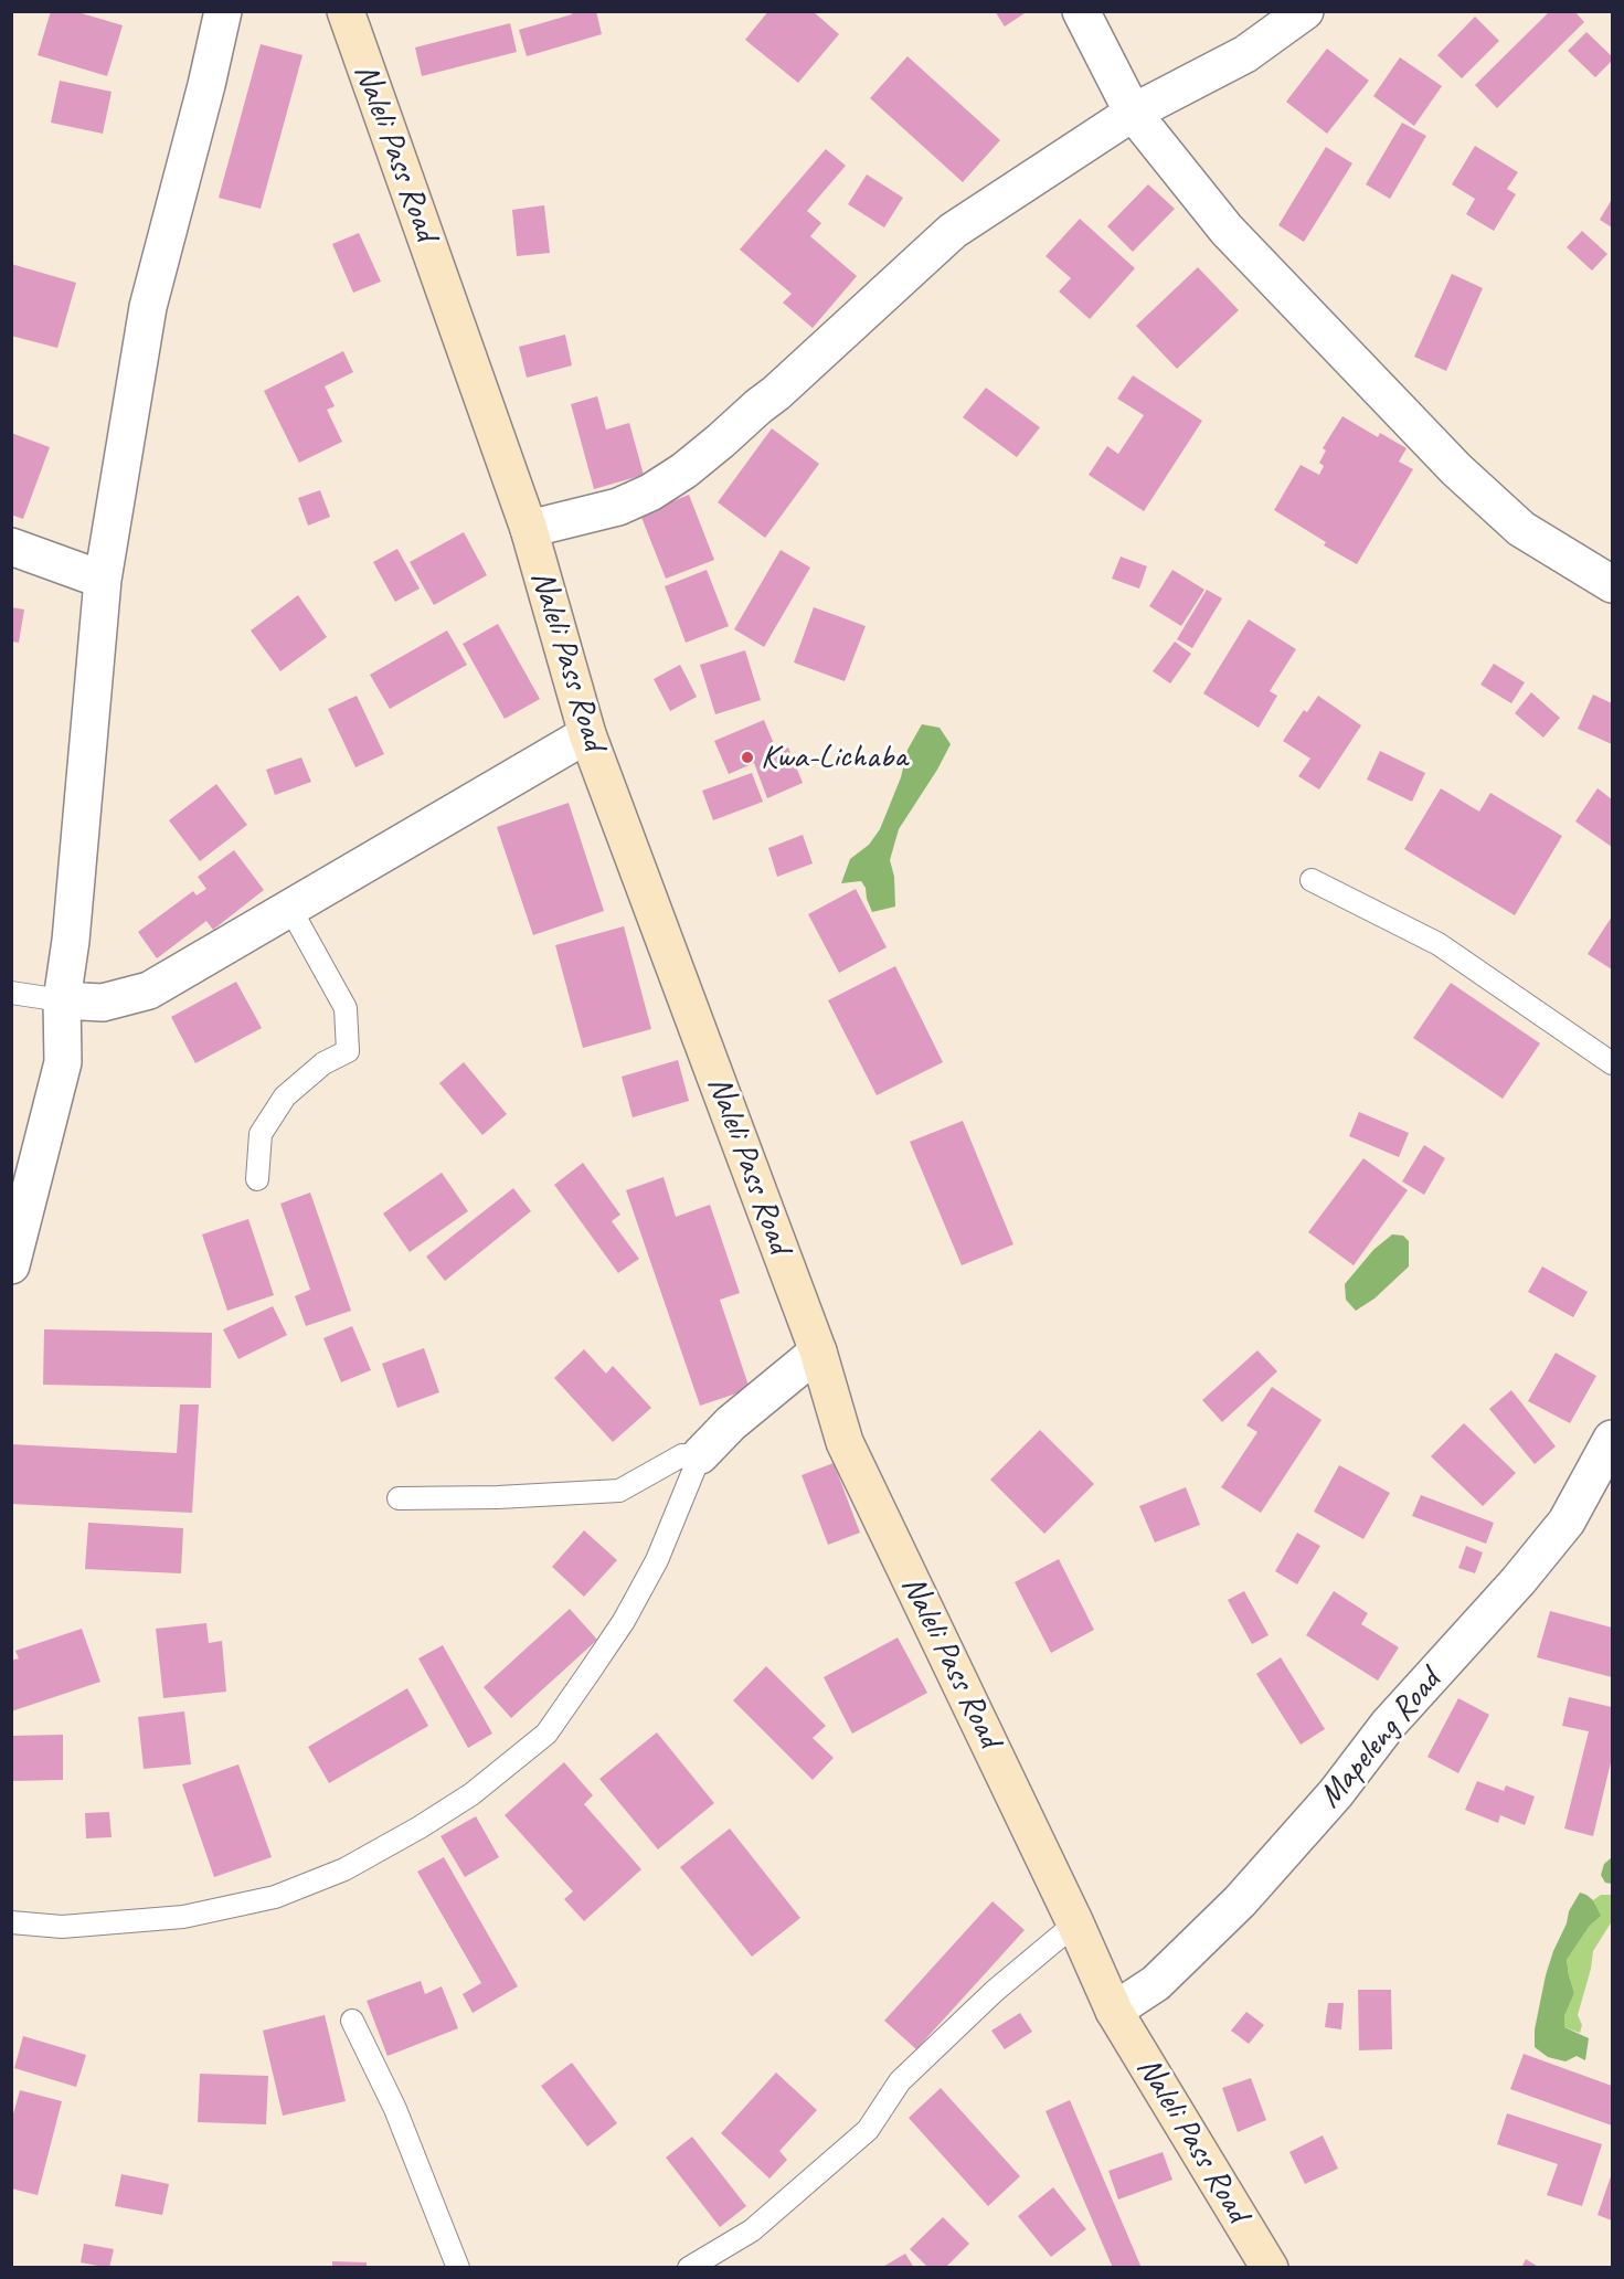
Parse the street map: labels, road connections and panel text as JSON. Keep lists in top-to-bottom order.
{
  "streets": {
    "main road": ["Naleli Pass Road"],
    "street": ["Mapeleng Road"]
  },
  "crossings": [
    ["Naleli Pass Road", "Mapeleng Road"]
  ],
  "places": ["Kwa-Lichaba"]
}
